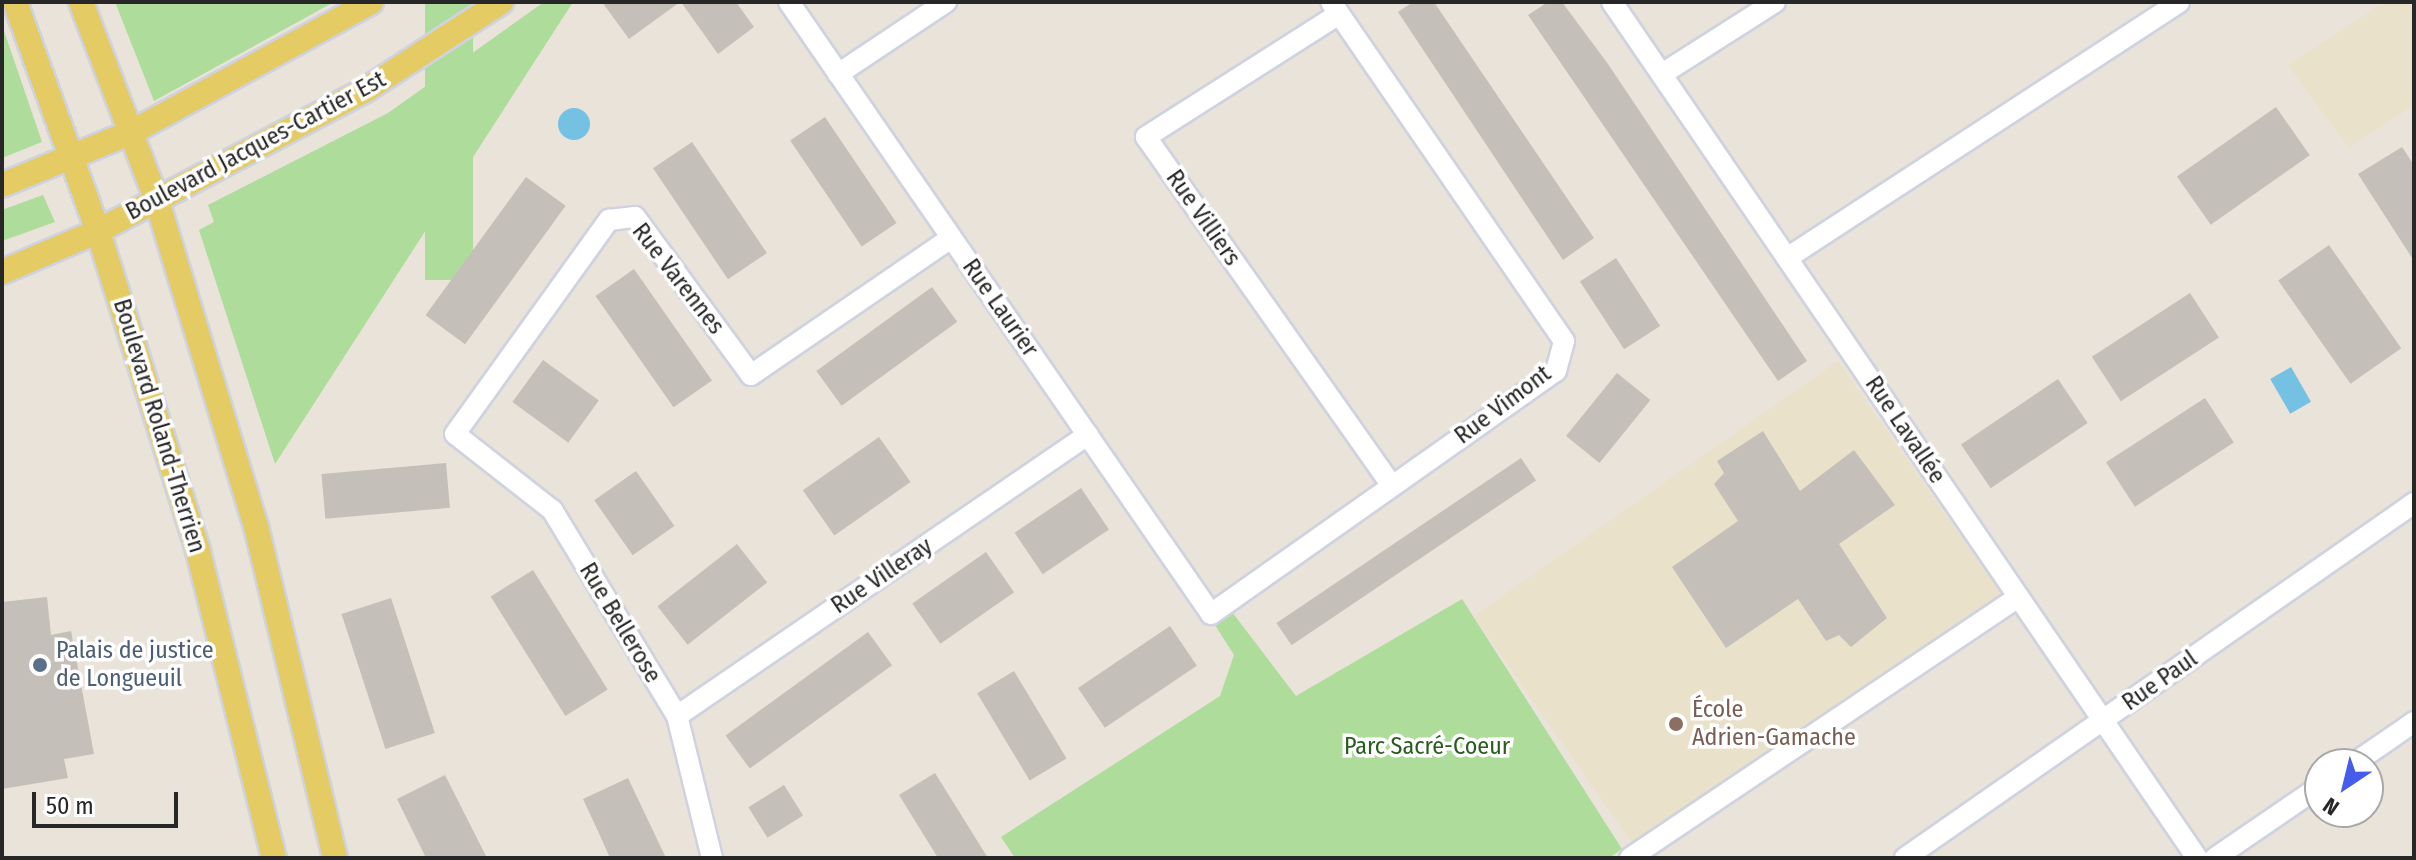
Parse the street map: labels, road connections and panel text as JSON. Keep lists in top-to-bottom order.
{
  "streets": {
    "main road": ["Boulevard Jacques-Cartier Est", "Boulevard Roland-Therrien"],
    "street": [
      "Rue Villiers",
      "Rue Varennes",
      "Rue Laurier",
      "Rue Vimont",
      "Rue Lavallée",
      "Rue Villeray",
      "Rue Bellerose",
      "Rue Paul"
    ]
  },
  "crossings": [
    ["Boulevard Jacques-Cartier Est", "Boulevard Roland-Therrien"],
    ["Rue Villiers", "Rue Vimont"],
    ["Rue Varennes", "Rue Laurier"],
    ["Rue Varennes", "Rue Bellerose"],
    ["Rue Laurier", "Rue Vimont"],
    ["Rue Laurier", "Rue Villeray"],
    ["Rue Lavallée", "Rue Paul"],
    ["Rue Villeray", "Rue Bellerose"]
  ],
  "parks": ["Parc Sacré-Coeur"],
  "places": ["Palais de justice de Longueuil", "École Adrien-Gamache"],
  "scale_bar": "50 m",
  "north": "bottom left"
}
